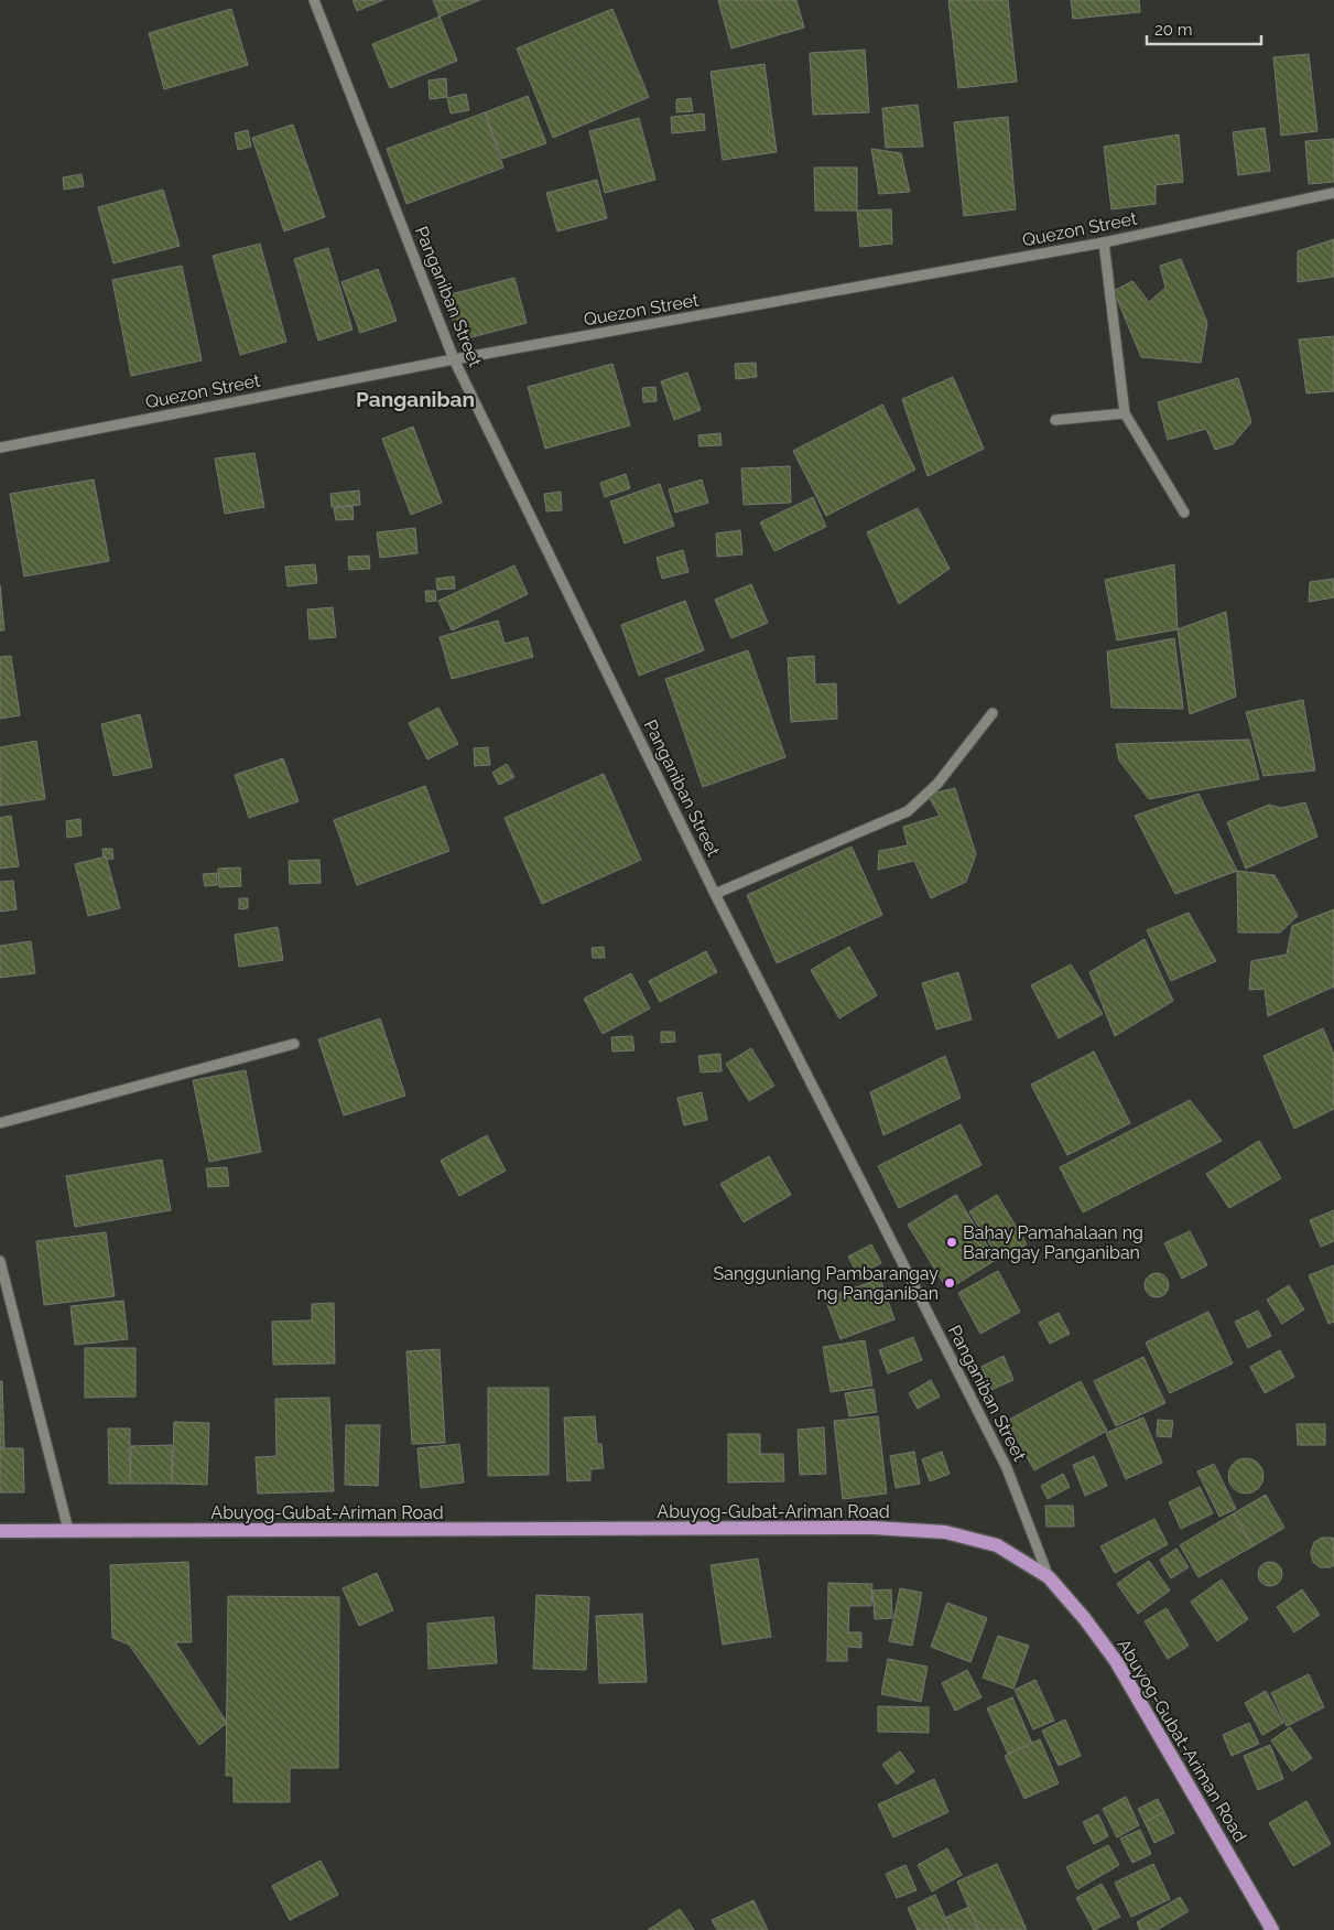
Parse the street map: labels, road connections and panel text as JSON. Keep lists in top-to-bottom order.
{
  "streets": {
    "main road": ["Abuyog-Gubat-Ariman Road"],
    "street": ["Quezon Street", "Panganiban Street"]
  },
  "crossings": [
    ["Quezon Street", "Panganiban Street"],
    ["Panganiban Street", "Abuyog-Gubat-Ariman Road"]
  ],
  "districts": ["Panganiban"],
  "places": ["Bahay Pamahalaan ng Barangay Panganiban", "Sangguniang Pambarangay ng Panganiban"],
  "scale_bar": "20 m"
}
